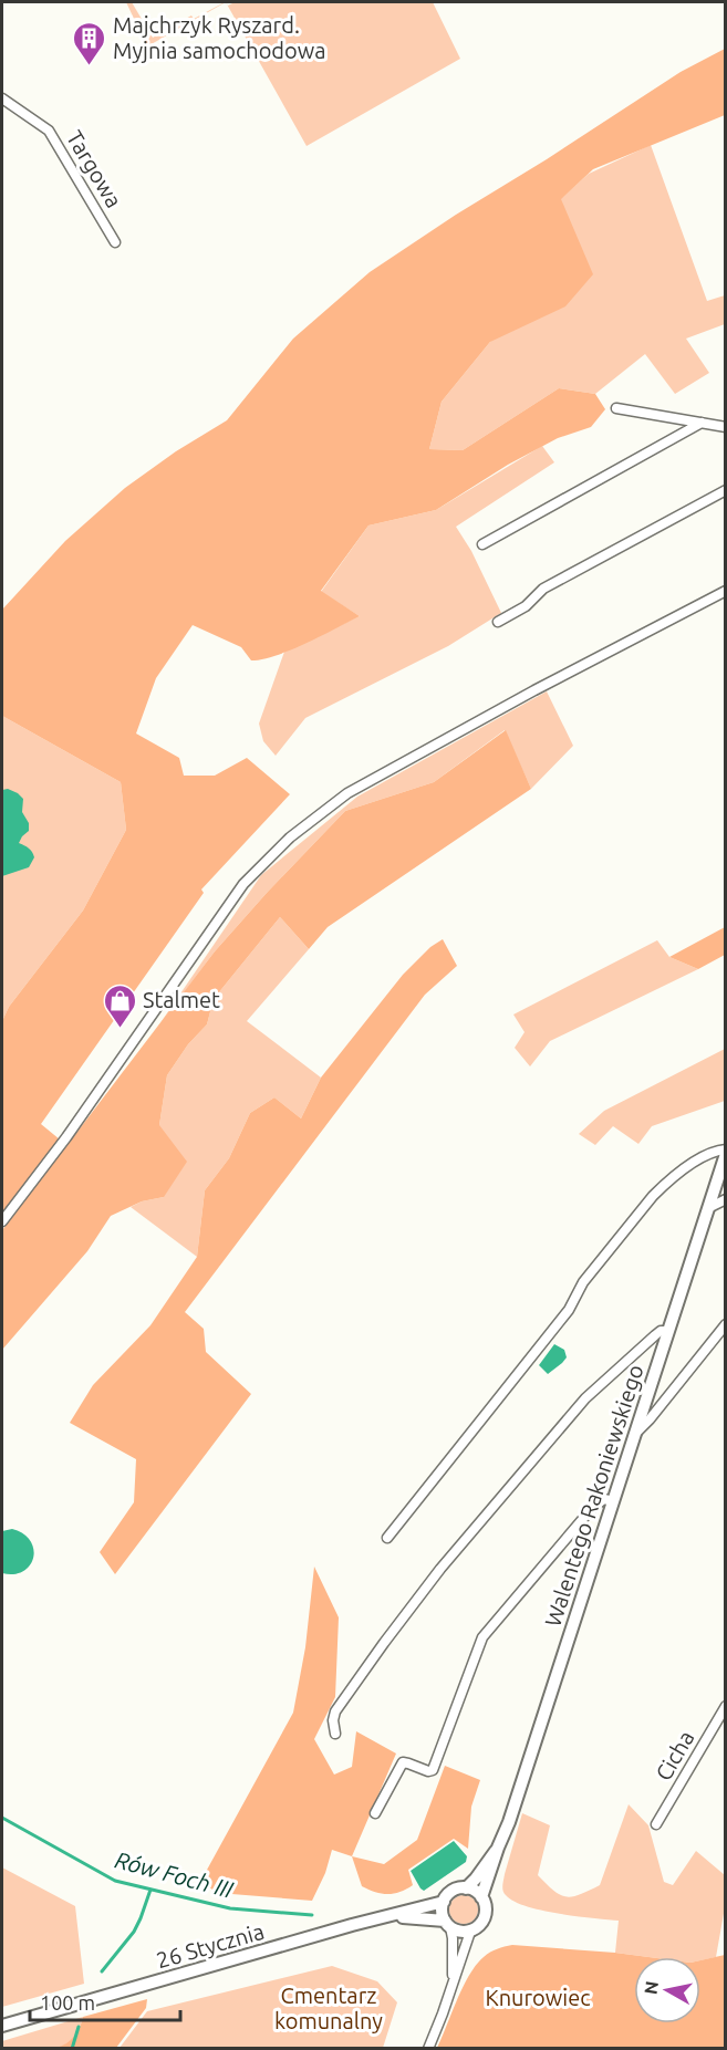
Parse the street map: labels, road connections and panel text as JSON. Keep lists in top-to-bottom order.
{
  "streets": {
    "street": [
      "Targowa",
      "Walentego Rakoniewskiego",
      "Cicha",
      "26 Stycznia"
    ]
  },
  "crossings": [
    ["Walentego Rakoniewskiego", "26 Stycznia"]
  ],
  "water": ["Rów Foch III"],
  "parks": ["Cmentarz komunalny", "Knurowiec"],
  "places": {
    "building": ["Majchrzyk Ryszard. Myjnia samochodowa"],
    "shop": ["Stalmet"]
  },
  "scale_bar": "100 m",
  "north": "left"
}
